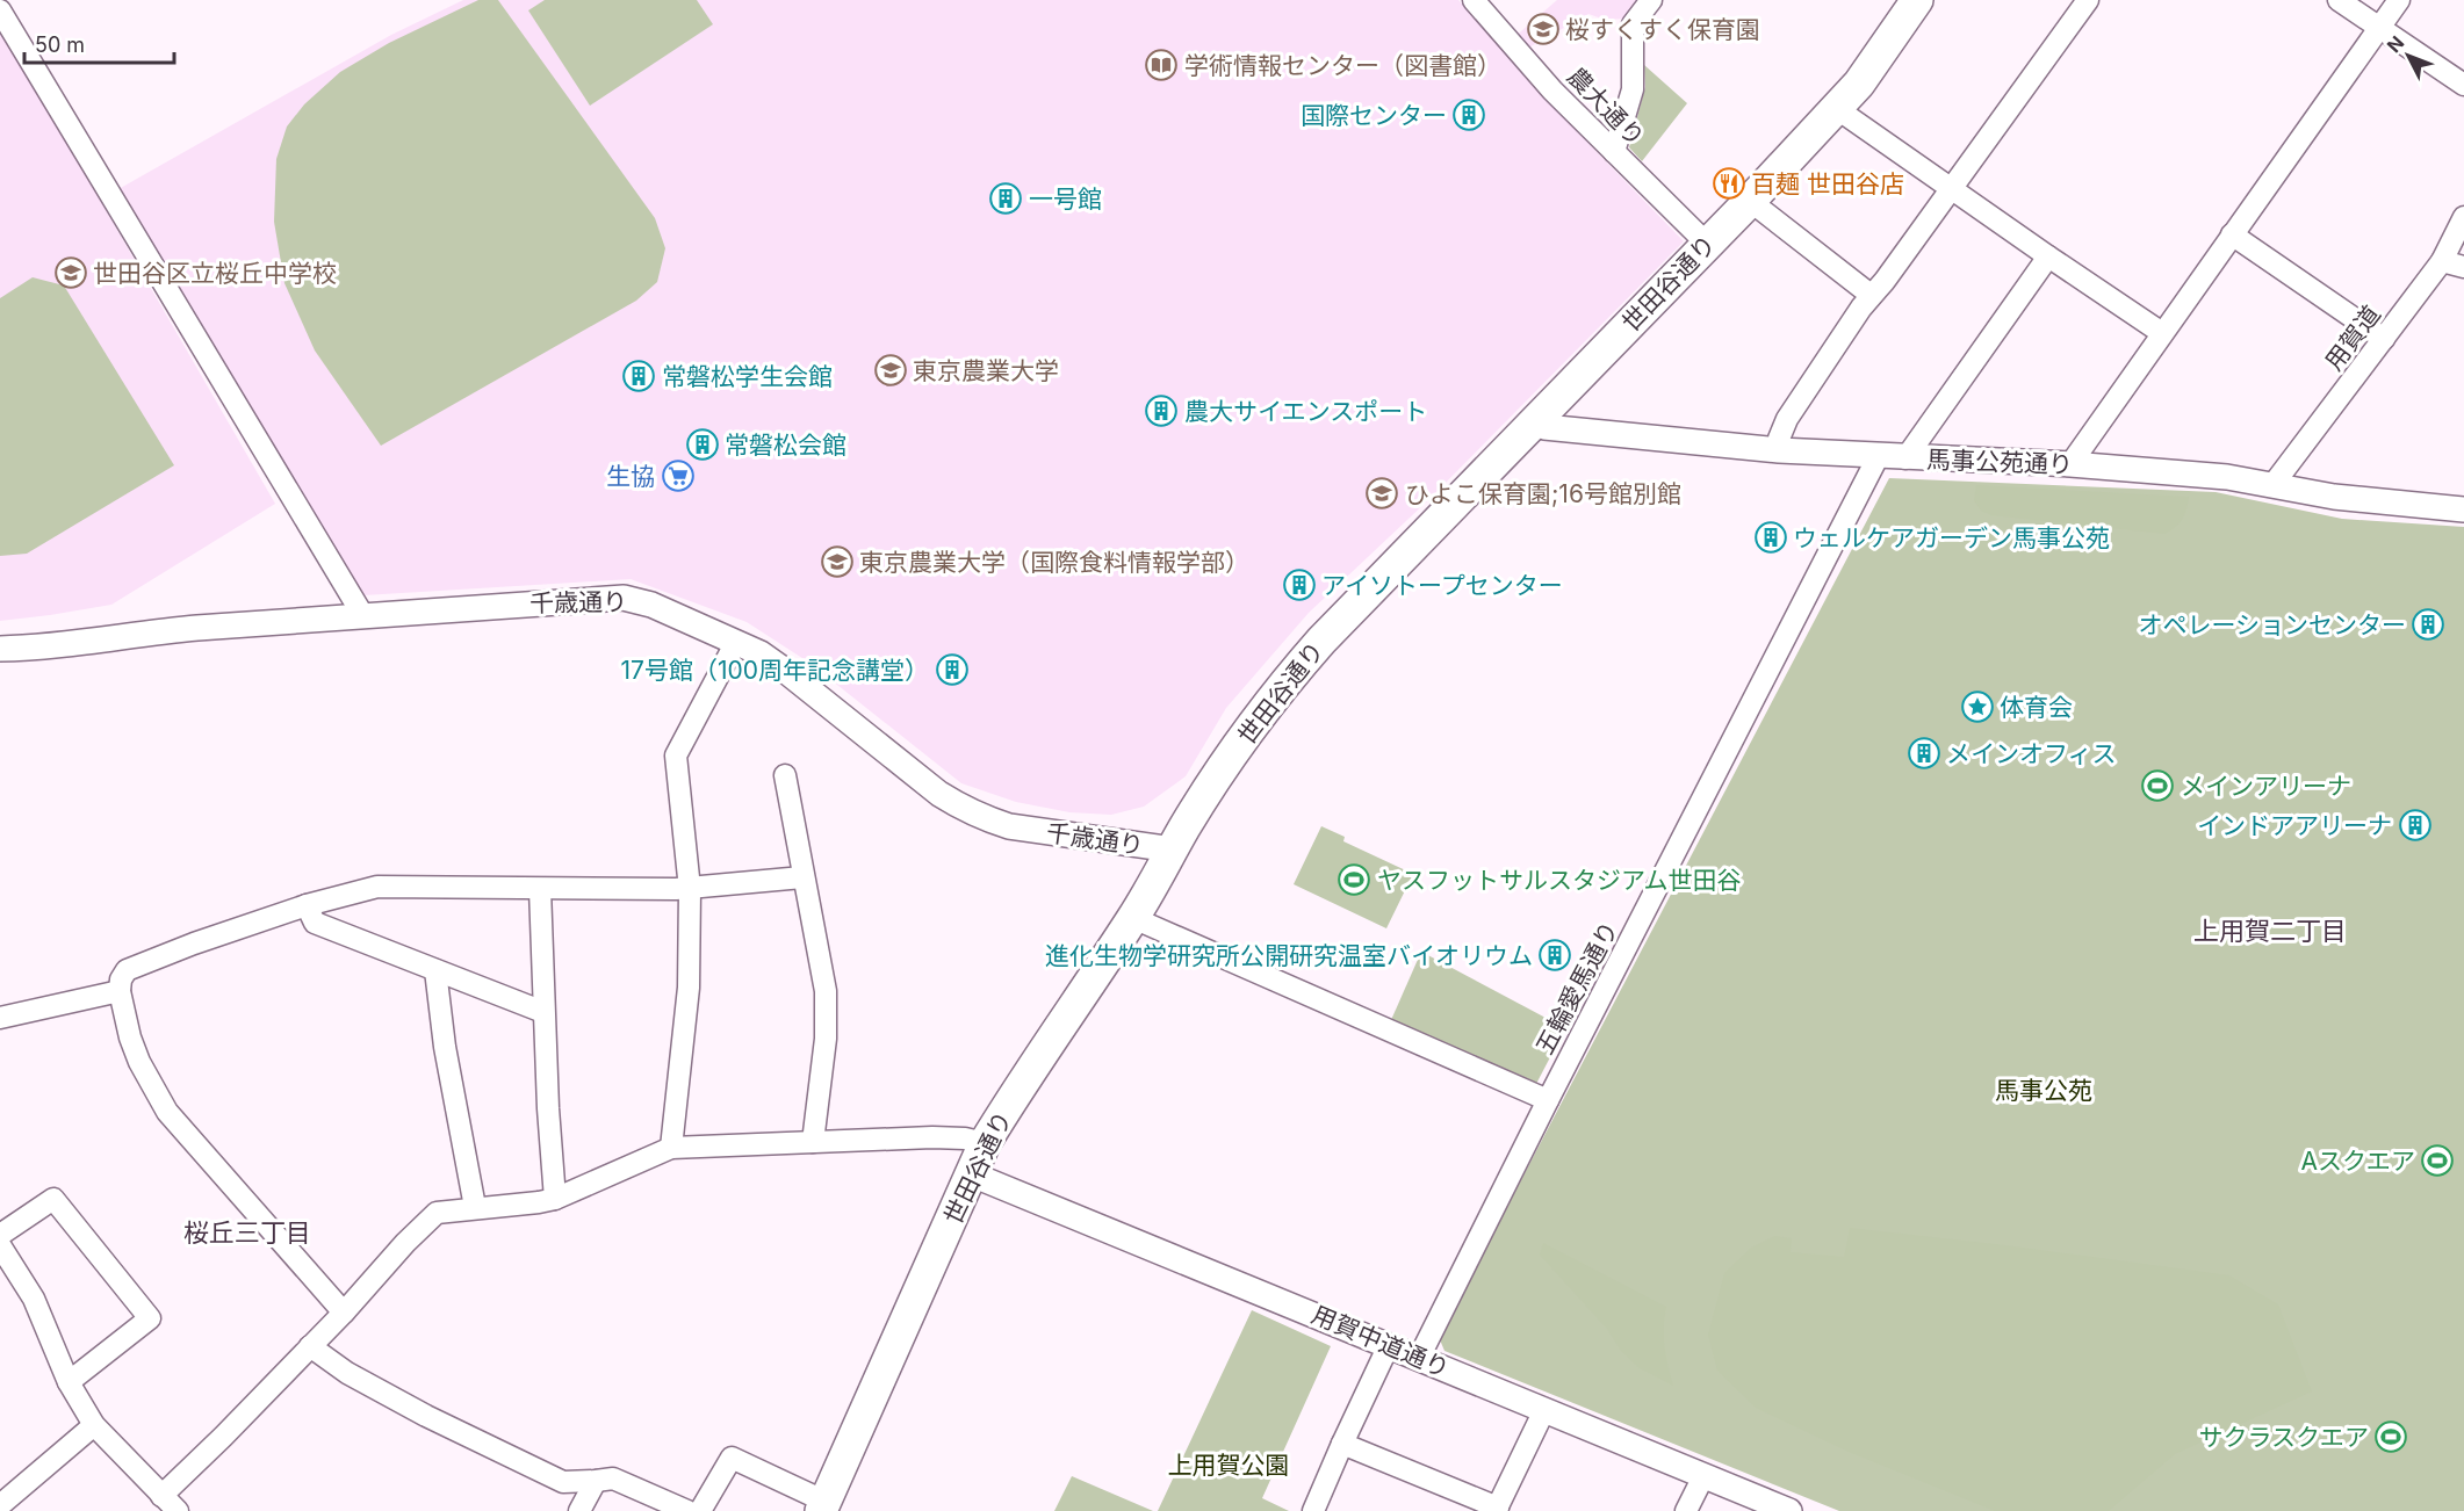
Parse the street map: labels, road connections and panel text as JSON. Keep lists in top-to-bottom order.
{
  "streets": {
    "main road": ["世田谷通り"],
    "street": [
      "農大通り",
      "用賀道",
      "馬事公苑通り",
      "千歳通り",
      "五輪愛馬通り",
      "用賀中道通り"
    ]
  },
  "crossings": [
    ["農大通り", "世田谷通り"],
    ["世田谷通り", "馬事公苑通り"],
    ["世田谷通り", "千歳通り"],
    ["世田谷通り", "用賀中道通り"],
    ["用賀道", "馬事公苑通り"],
    ["馬事公苑通り", "五輪愛馬通り"],
    ["五輪愛馬通り", "用賀中道通り"]
  ],
  "districts": ["上用賀二丁目", "桜丘三丁目"],
  "parks": ["馬事公苑", "上用賀公園"],
  "places": {
    "school or university": [
      "桜すくすく保育園",
      "世田谷区立桜丘中学校",
      "東京農業大学",
      "ひよこ保育園;16号館別館",
      "東京農業大学（国際食料情報学部）"
    ],
    "library": ["学術情報センター（図書館）"],
    "building": [
      "国際センター",
      "一号館",
      "常磐松学生会館",
      "農大サイエンスポート",
      "常磐松会館",
      "ウェルケアガーデン馬事公苑",
      "アイソトープセンター",
      "オペレーションセンター",
      "17号館（100周年記念講堂）",
      "メインオフィス",
      "インドアアリーナ",
      "進化生物学研究所公開研究温室バイオリウム"
    ],
    "restaurant": ["百麺 世田谷店"],
    "supermarket": ["生協"],
    "place": ["体育会"],
    "sports": [
      "メインアリーナ",
      "ヤスフットサルスタジアム世田谷",
      "Aスクエア",
      "サクラスクエア"
    ]
  },
  "scale_bar": "50 m",
  "north": "top left"
}
